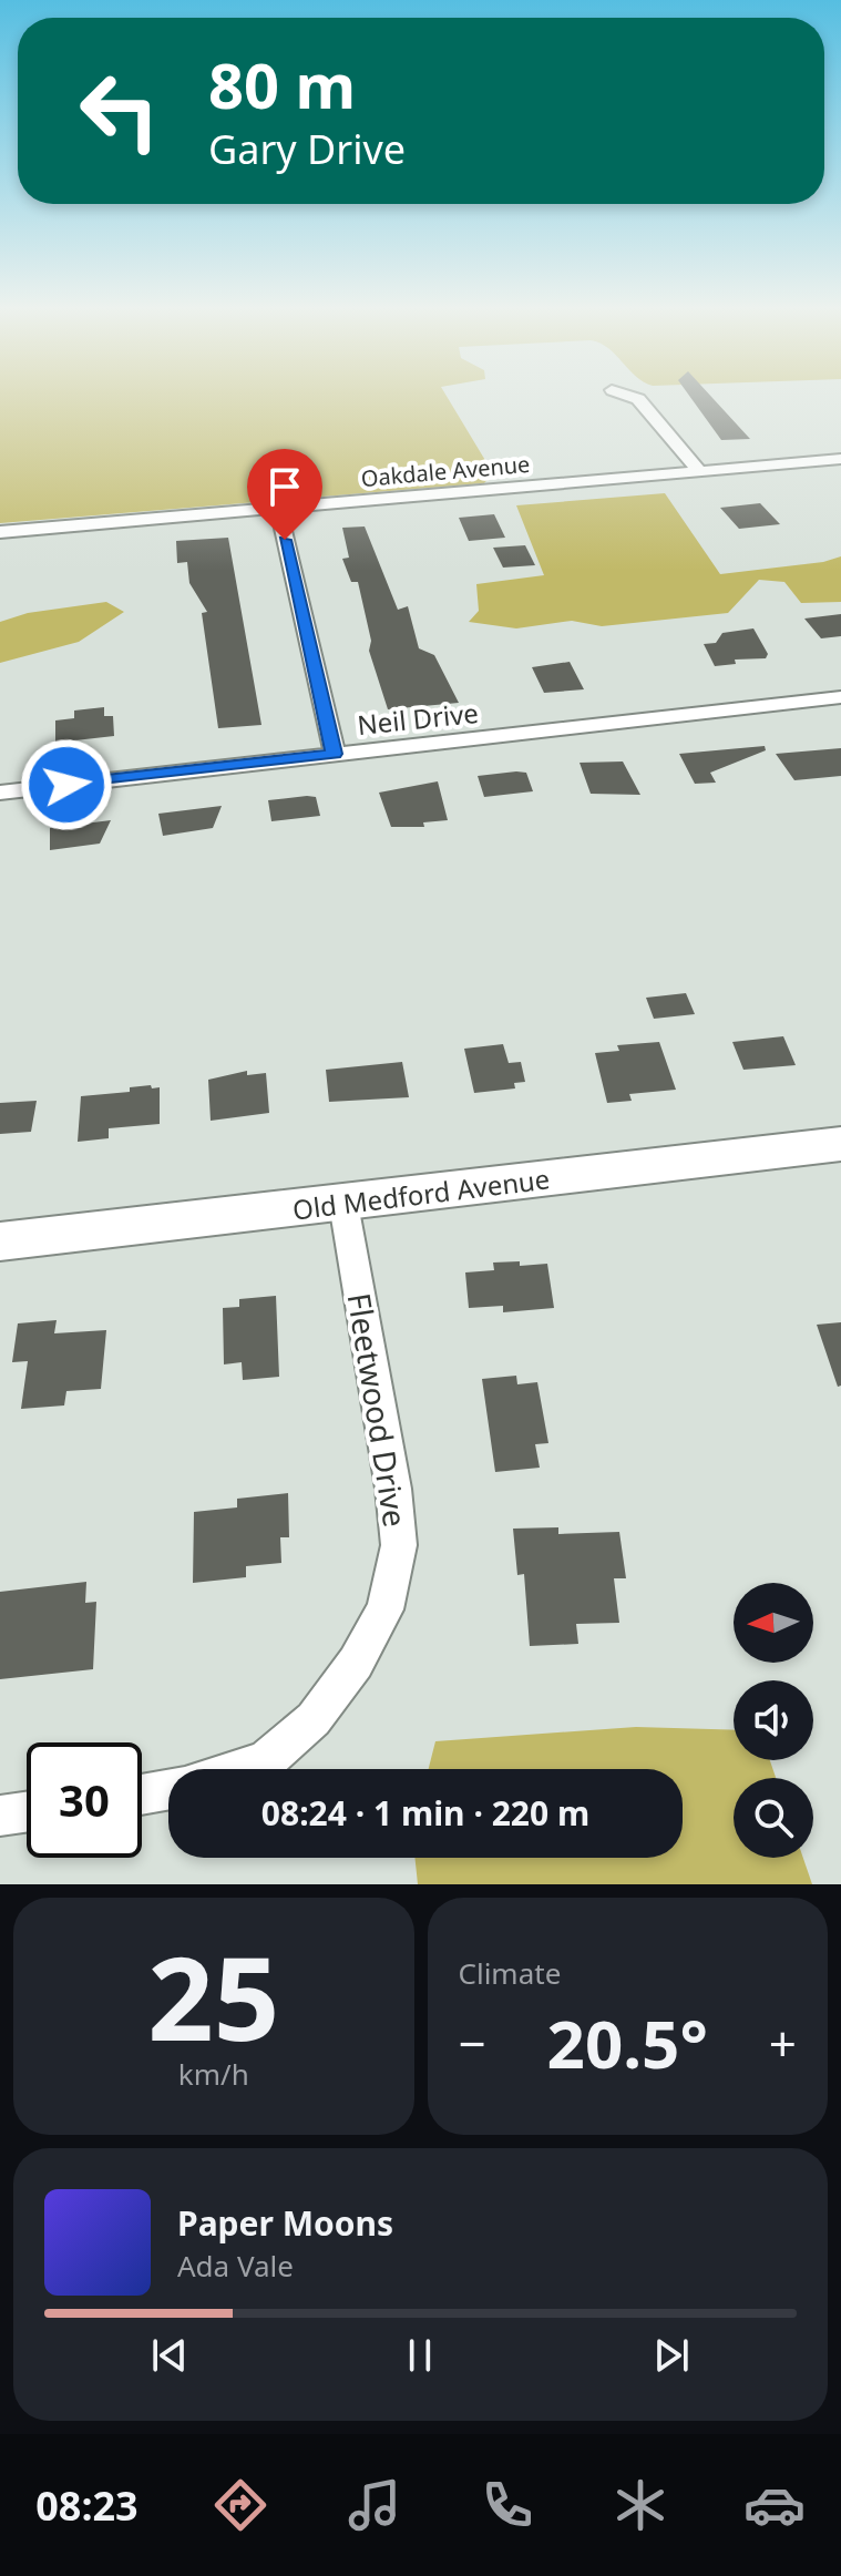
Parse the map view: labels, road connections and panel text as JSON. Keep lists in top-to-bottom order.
{
  "streets": {
    "street": [
      "Oakdale Avenue",
      "Neil Drive",
      "Old Medford Avenue",
      "Fleetwood Drive"
    ]
  },
  "crossings": [
    ["Old Medford Avenue", "Fleetwood Drive"]
  ],
  "north": "left",
  "page": {
    "turn": ["80 m", "Gary Drive"],
    "limit": "30",
    "trip": "08:24 · 1 min · 220 m",
    "tile": [
      ["25", "km/h"],
      "Climate"
    ],
    "heat": ["−", "20.5°", "+"],
    "song": ["Paper Moons", "Ada Vale"],
    "tabs": "08:23"
  }
}
